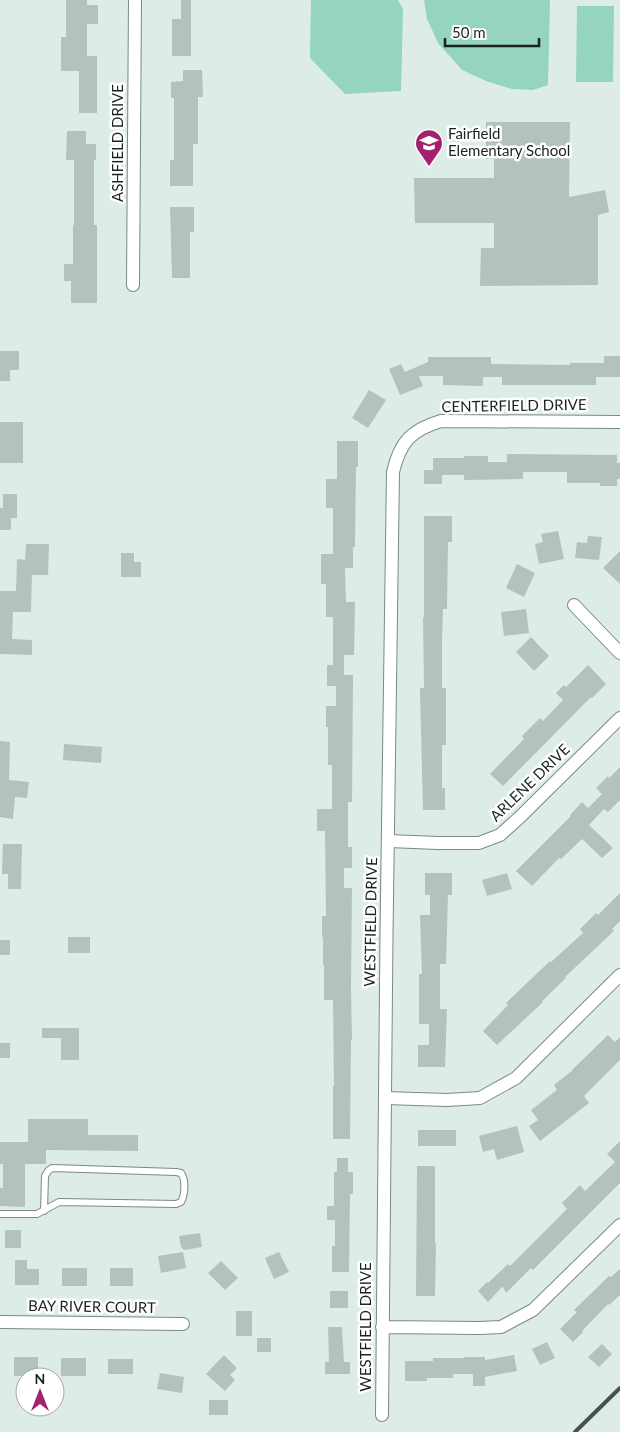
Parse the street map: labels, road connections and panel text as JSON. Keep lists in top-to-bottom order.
{
  "streets": {
    "street": [
      "ASHFIELD DRIVE",
      "CENTERFIELD DRIVE",
      "ARLENE DRIVE",
      "WESTFIELD DRIVE",
      "BAY RIVER COURT"
    ]
  },
  "crossings": [
    ["CENTERFIELD DRIVE", "WESTFIELD DRIVE"],
    ["ARLENE DRIVE", "WESTFIELD DRIVE"]
  ],
  "places": {
    "school or university": ["Fairfield Elementary School"]
  },
  "scale_bar": "50 m",
  "north": "top"
}
